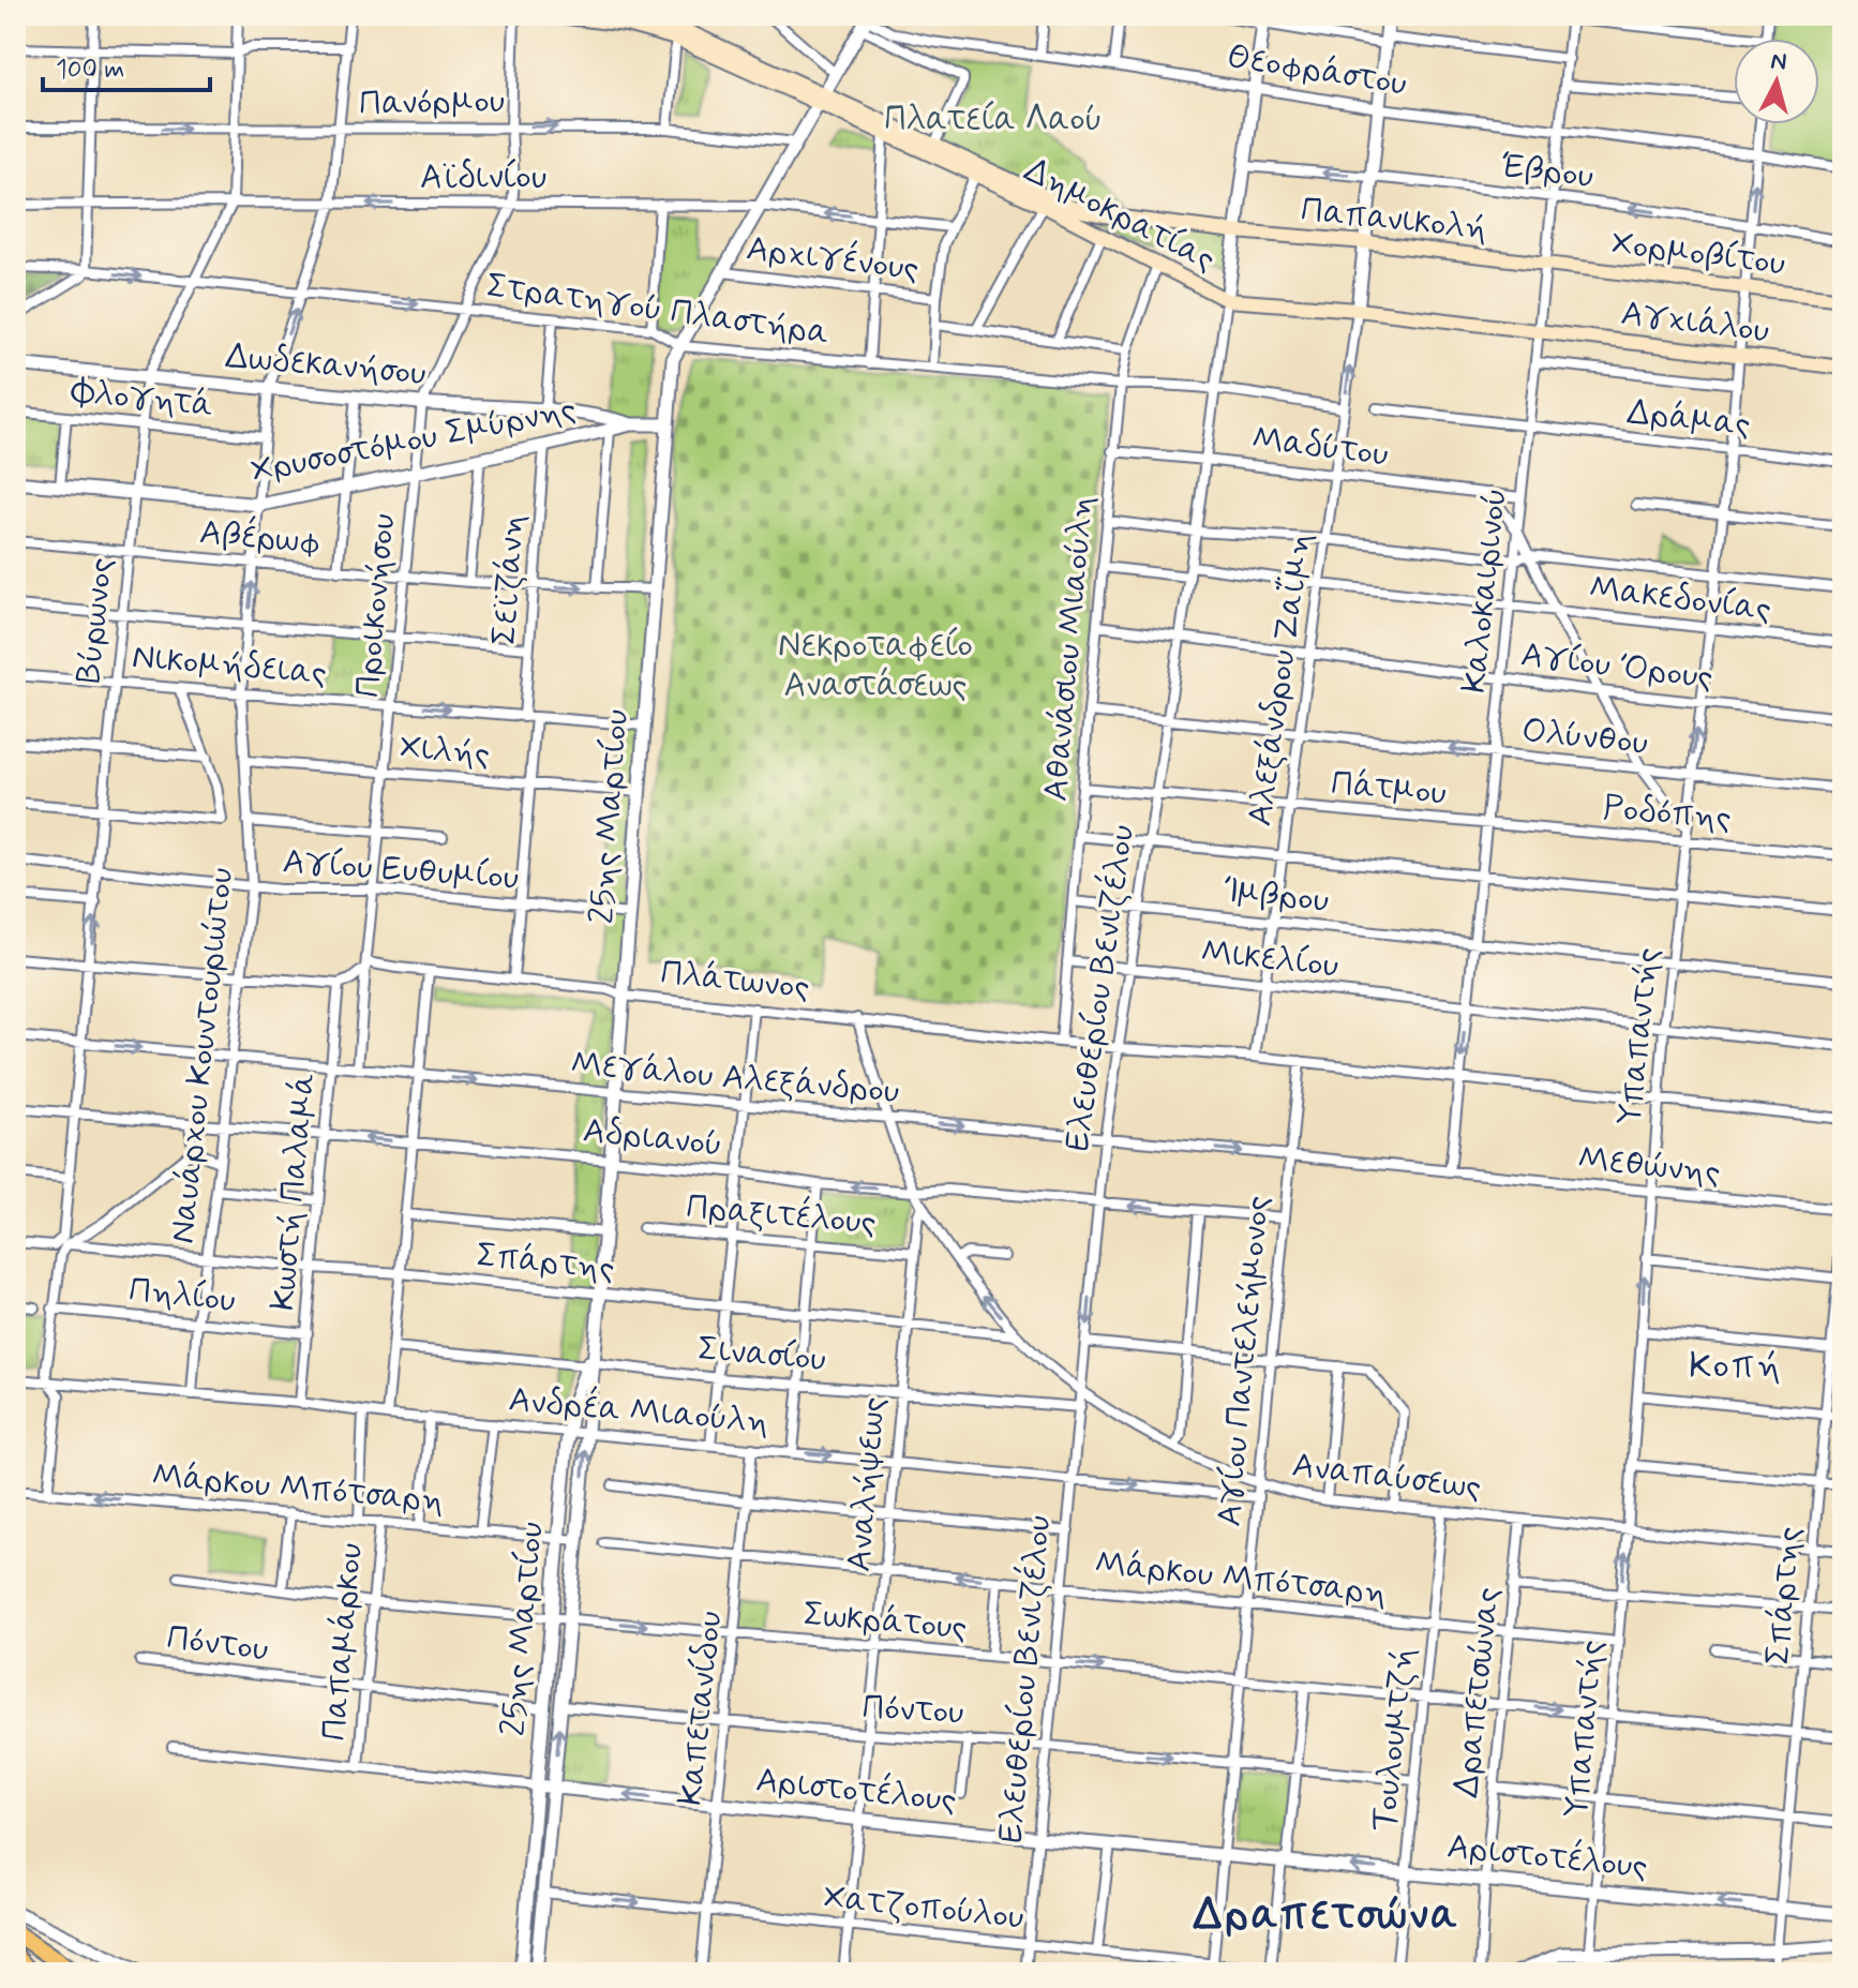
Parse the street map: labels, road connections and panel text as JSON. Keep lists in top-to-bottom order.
{
  "streets": {
    "main road": [
      "Δημοκρατίας",
      "Παπανικολή",
      "Χορμοβίτου",
      "Αγχιάλου"
    ],
    "street": [
      "Θεοφράστου",
      "Πανόρμου",
      "Έβρου",
      "Αϊδινίου",
      "Αρχιγένους",
      "Στρατηγού Πλαστήρα",
      "Δωδεκανήσου",
      "Φλογητά",
      "Δράμας",
      "Χρυσοστόμου Σμύρνης",
      "Μαδύτου",
      "Αβέρωφ",
      "Σεϊζάνη",
      "Καλοκαιρινού",
      "Μακεδονίας",
      "Προικονήσου",
      "Βύρωνος",
      "Αθανάσιου Μιαούλη",
      "Νικομήδειας",
      "Αγίου Όρους",
      "Αλεξάνδρου Ζαΐμη",
      "Ολύνθου",
      "Χιλής",
      "Πάτμου",
      "Ροδόπης",
      "25ης Μαρτίου",
      "Αγίου Ευθυμίου",
      "Ίμβρου",
      "Μικελίου",
      "Πλάτωνος",
      "Ελευθερίου Βενιζέλου",
      "Υπαπαντής",
      "Ναυάρχου Κουντουριώτου",
      "Μεγάλου Αλεξάνδρου",
      "Αδριανού",
      "Μεθώνης",
      "Κωστή Παλαμά",
      "Πραξιτέλους",
      "Σπάρτης",
      "Πηλίου",
      "Σινασίου",
      "Αγίου Παντελεήμονος",
      "Ανδρέα Μιαούλη",
      "Αναπαύσεως",
      "Αναλήψεως",
      "Μάρκου Μπότσαρη",
      "Σωκράτους",
      "Παπαμάρκου",
      "Πόντου",
      "Δραπετσώνας",
      "Καπετανίδου",
      "Τουλουμτζή",
      "Αριστοτέλους",
      "Χατζοπούλου"
    ]
  },
  "crossings": [
    ["Θεοφράστου", "Καλοκαιρινού"],
    ["Θεοφράστου", "25ης Μαρτίου"],
    ["Θεοφράστου", "Ελευθερίου Βενιζέλου"],
    ["Θεοφράστου", "Υπαπαντής"],
    ["Πανόρμου", "Προικονήσου"],
    ["Πανόρμου", "Βύρωνος"],
    ["Πανόρμου", "25ης Μαρτίου"],
    ["Πανόρμου", "Ναυάρχου Κουντουριώτου"],
    ["Έβρου", "Καλοκαιρινού"],
    ["Έβρου", "Ελευθερίου Βενιζέλου"],
    ["Έβρου", "Υπαπαντής"],
    ["Αϊδινίου", "Προικονήσου"],
    ["Αϊδινίου", "Βύρωνος"],
    ["Αϊδινίου", "25ης Μαρτίου"],
    ["Αϊδινίου", "Ναυάρχου Κουντουριώτου"],
    ["Δημοκρατίας", "Παπανικολή"],
    ["Δημοκρατίας", "Αγχιάλου"],
    ["Δημοκρατίας", "Καλοκαιρινού"],
    ["Δημοκρατίας", "Αθανάσιου Μιαούλη"],
    ["Δημοκρατίας", "Αλεξάνδρου Ζαΐμη"],
    ["Δημοκρατίας", "25ης Μαρτίου"],
    ["Δημοκρατίας", "Ελευθερίου Βενιζέλου"],
    ["Παπανικολή", "Χορμοβίτου"],
    ["Παπανικολή", "Καλοκαιρινού"],
    ["Παπανικολή", "Ελευθερίου Βενιζέλου"],
    ["Χορμοβίτου", "Καλοκαιρινού"],
    ["Χορμοβίτου", "Υπαπαντής"],
    ["Αρχιγένους", "25ης Μαρτίου"],
    ["Στρατηγού Πλαστήρα", "Προικονήσου"],
    ["Στρατηγού Πλαστήρα", "Βύρωνος"],
    ["Στρατηγού Πλαστήρα", "Αθανάσιου Μιαούλη"],
    ["Στρατηγού Πλαστήρα", "Αλεξάνδρου Ζαΐμη"],
    ["Στρατηγού Πλαστήρα", "25ης Μαρτίου"],
    ["Στρατηγού Πλαστήρα", "Ελευθερίου Βενιζέλου"],
    ["Στρατηγού Πλαστήρα", "Ναυάρχου Κουντουριώτου"],
    ["Αγχιάλου", "Καλοκαιρινού"],
    ["Αγχιάλου", "Υπαπαντής"],
    ["Δωδεκανήσου", "Χρυσοστόμου Σμύρνης"],
    ["Δωδεκανήσου", "Προικονήσου"],
    ["Δωδεκανήσου", "Βύρωνος"],
    ["Δωδεκανήσου", "Ναυάρχου Κουντουριώτου"],
    ["Φλογητά", "Βύρωνος"],
    ["Φλογητά", "Ναυάρχου Κουντουριώτου"],
    ["Δράμας", "Καλοκαιρινού"],
    ["Δράμας", "Υπαπαντής"],
    ["Χρυσοστόμου Σμύρνης", "Σεϊζάνη"],
    ["Χρυσοστόμου Σμύρνης", "Προικονήσου"],
    ["Χρυσοστόμου Σμύρνης", "Βύρωνος"],
    ["Χρυσοστόμου Σμύρνης", "25ης Μαρτίου"],
    ["Χρυσοστόμου Σμύρνης", "Ναυάρχου Κουντουριώτου"],
    ["Μαδύτου", "Καλοκαιρινού"],
    ["Μαδύτου", "Αθανάσιου Μιαούλη"],
    ["Μαδύτου", "Αλεξάνδρου Ζαΐμη"],
    ["Μαδύτου", "Ελευθερίου Βενιζέλου"],
    ["Αβέρωφ", "Σεϊζάνη"],
    ["Αβέρωφ", "Προικονήσου"],
    ["Αβέρωφ", "Βύρωνος"],
    ["Αβέρωφ", "25ης Μαρτίου"],
    ["Αβέρωφ", "Ναυάρχου Κουντουριώτου"],
    ["Σεϊζάνη", "Νικομήδειας"],
    ["Καλοκαιρινού", "Μακεδονίας"],
    ["Καλοκαιρινού", "Αγίου Όρους"],
    ["Καλοκαιρινού", "Ολύνθου"],
    ["Καλοκαιρινού", "Πάτμου"],
    ["Καλοκαιρινού", "Ροδόπης"],
    ["Καλοκαιρινού", "Ίμβρου"],
    ["Καλοκαιρινού", "Μικελίου"],
    ["Καλοκαιρινού", "Πλάτωνος"],
    ["Καλοκαιρινού", "Μεγάλου Αλεξάνδρου"],
    ["Καλοκαιρινού", "Μεθώνης"],
    ["Μακεδονίας", "Αθανάσιου Μιαούλη"],
    ["Μακεδονίας", "Αλεξάνδρου Ζαΐμη"],
    ["Μακεδονίας", "Ελευθερίου Βενιζέλου"],
    ["Μακεδονίας", "Υπαπαντής"],
    ["Προικονήσου", "Νικομήδειας"],
    ["Προικονήσου", "Χιλής"],
    ["Προικονήσου", "Αγίου Ευθυμίου"],
    ["Προικονήσου", "Πλάτωνος"],
    ["Προικονήσου", "Μεγάλου Αλεξάνδρου"],
    ["Βύρωνος", "Νικομήδειας"],
    ["Βύρωνος", "Αγίου Ευθυμίου"],
    ["Βύρωνος", "Μεγάλου Αλεξάνδρου"],
    ["Βύρωνος", "Αδριανού"],
    ["Αθανάσιου Μιαούλη", "Αγίου Όρους"],
    ["Αθανάσιου Μιαούλη", "Ολύνθου"],
    ["Αθανάσιου Μιαούλη", "Πάτμου"],
    ["Αθανάσιου Μιαούλη", "Ίμβρου"],
    ["Αθανάσιου Μιαούλη", "Μικελίου"],
    ["Αθανάσιου Μιαούλη", "Πλάτωνος"],
    ["Νικομήδειας", "25ης Μαρτίου"],
    ["Νικομήδειας", "Ναυάρχου Κουντουριώτου"],
    ["Αγίου Όρους", "Αλεξάνδρου Ζαΐμη"],
    ["Αγίου Όρους", "Ελευθερίου Βενιζέλου"],
    ["Αγίου Όρους", "Υπαπαντής"],
    ["Αλεξάνδρου Ζαΐμη", "Ολύνθου"],
    ["Αλεξάνδρου Ζαΐμη", "Πάτμου"],
    ["Αλεξάνδρου Ζαΐμη", "Ίμβρου"],
    ["Αλεξάνδρου Ζαΐμη", "Μικελίου"],
    ["Αλεξάνδρου Ζαΐμη", "Πλάτωνος"],
    ["Ολύνθου", "Ελευθερίου Βενιζέλου"],
    ["Ολύνθου", "Υπαπαντής"],
    ["Χιλής", "25ης Μαρτίου"],
    ["Χιλής", "Ναυάρχου Κουντουριώτου"],
    ["Πάτμου", "Ροδόπης"],
    ["Πάτμου", "Ελευθερίου Βενιζέλου"],
    ["Ροδόπης", "Υπαπαντής"],
    ["25ης Μαρτίου", "Αγίου Ευθυμίου"],
    ["25ης Μαρτίου", "Πλάτωνος"],
    ["25ης Μαρτίου", "Μεγάλου Αλεξάνδρου"],
    ["25ης Μαρτίου", "Αδριανού"],
    ["25ης Μαρτίου", "Σπάρτης"],
    ["25ης Μαρτίου", "Σινασίου"],
    ["25ης Μαρτίου", "Ανδρέα Μιαούλη"],
    ["25ης Μαρτίου", "Μάρκου Μπότσαρη"],
    ["25ης Μαρτίου", "Σωκράτους"],
    ["25ης Μαρτίου", "Πόντου"],
    ["25ης Μαρτίου", "Αριστοτέλους"],
    ["25ης Μαρτίου", "Χατζοπούλου"],
    ["Αγίου Ευθυμίου", "Ναυάρχου Κουντουριώτου"],
    ["Ίμβρου", "Ελευθερίου Βενιζέλου"],
    ["Ίμβρου", "Υπαπαντής"],
    ["Μικελίου", "Ελευθερίου Βενιζέλου"],
    ["Μικελίου", "Υπαπαντής"],
    ["Πλάτωνος", "Ελευθερίου Βενιζέλου"],
    ["Πλάτωνος", "Υπαπαντής"],
    ["Πλάτωνος", "Αγίου Παντελεήμονος"],
    ["Πλάτωνος", "Αναπαύσεως"],
    ["Ελευθερίου Βενιζέλου", "Μεγάλου Αλεξάνδρου"],
    ["Ελευθερίου Βενιζέλου", "Αδριανού"],
    ["Ελευθερίου Βενιζέλου", "Σινασίου"],
    ["Ελευθερίου Βενιζέλου", "Ανδρέα Μιαούλη"],
    ["Ελευθερίου Βενιζέλου", "Αναπαύσεως"],
    ["Ελευθερίου Βενιζέλου", "Μάρκου Μπότσαρη"],
    ["Ελευθερίου Βενιζέλου", "Σωκράτους"],
    ["Ελευθερίου Βενιζέλου", "Πόντου"],
    ["Ελευθερίου Βενιζέλου", "Αριστοτέλους"],
    ["Ελευθερίου Βενιζέλου", "Χατζοπούλου"],
    ["Υπαπαντής", "Μεθώνης"],
    ["Υπαπαντής", "Αναπαύσεως"],
    ["Υπαπαντής", "Μάρκου Μπότσαρη"],
    ["Υπαπαντής", "Σωκράτους"],
    ["Υπαπαντής", "Αριστοτέλους"],
    ["Ναυάρχου Κουντουριώτου", "Μεγάλου Αλεξάνδρου"],
    ["Ναυάρχου Κουντουριώτου", "Αδριανού"],
    ["Ναυάρχου Κουντουριώτου", "Σπάρτης"],
    ["Ναυάρχου Κουντουριώτου", "Πηλίου"],
    ["Ναυάρχου Κουντουριώτου", "Ανδρέα Μιαούλη"],
    ["Μεγάλου Αλεξάνδρου", "Μεθώνης"],
    ["Μεγάλου Αλεξάνδρου", "Κωστή Παλαμά"],
    ["Μεγάλου Αλεξάνδρου", "Αγίου Παντελεήμονος"],
    ["Μεγάλου Αλεξάνδρου", "Αναπαύσεως"],
    ["Αδριανού", "Κωστή Παλαμά"],
    ["Αδριανού", "Αγίου Παντελεήμονος"],
    ["Αδριανού", "Αναπαύσεως"],
    ["Κωστή Παλαμά", "Σπάρτης"],
    ["Κωστή Παλαμά", "Πηλίου"],
    ["Κωστή Παλαμά", "Ανδρέα Μιαούλη"],
    ["Πραξιτέλους", "Αναλήψεως"],
    ["Σπάρτης", "Αναπαύσεως"],
    ["Σπάρτης", "Αναλήψεως"],
    ["Σπάρτης", "Σωκράτους"],
    ["Σπάρτης", "Αριστοτέλους"],
    ["Σινασίου", "Αναλήψεως"],
    ["Αγίου Παντελεήμονος", "Ανδρέα Μιαούλη"],
    ["Αγίου Παντελεήμονος", "Αναπαύσεως"],
    ["Αγίου Παντελεήμονος", "Μάρκου Μπότσαρη"],
    ["Αγίου Παντελεήμονος", "Σωκράτους"],
    ["Αγίου Παντελεήμονος", "Πόντου"],
    ["Αγίου Παντελεήμονος", "Αριστοτέλους"],
    ["Αγίου Παντελεήμονος", "Χατζοπούλου"],
    ["Ανδρέα Μιαούλη", "Αναλήψεως"],
    ["Ανδρέα Μιαούλη", "Καπετανίδου"],
    ["Αναπαύσεως", "Αναλήψεως"],
    ["Αναπαύσεως", "Δραπετσώνας"],
    ["Αναπαύσεως", "Τουλουμτζή"],
    ["Αναλήψεως", "Μάρκου Μπότσαρη"],
    ["Αναλήψεως", "Σωκράτους"],
    ["Αναλήψεως", "Πόντου"],
    ["Αναλήψεως", "Αριστοτέλους"],
    ["Αναλήψεως", "Χατζοπούλου"],
    ["Μάρκου Μπότσαρη", "Παπαμάρκου"],
    ["Μάρκου Μπότσαρη", "Δραπετσώνας"],
    ["Μάρκου Μπότσαρη", "Καπετανίδου"],
    ["Μάρκου Μπότσαρη", "Τουλουμτζή"],
    ["Σωκράτους", "Παπαμάρκου"],
    ["Σωκράτους", "Δραπετσώνας"],
    ["Σωκράτους", "Καπετανίδου"],
    ["Σωκράτους", "Τουλουμτζή"],
    ["Παπαμάρκου", "Πόντου"],
    ["Παπαμάρκου", "Αριστοτέλους"],
    ["Πόντου", "Καπετανίδου"],
    ["Πόντου", "Τουλουμτζή"],
    ["Δραπετσώνας", "Αριστοτέλους"],
    ["Καπετανίδου", "Αριστοτέλους"],
    ["Καπετανίδου", "Χατζοπούλου"],
    ["Τουλουμτζή", "Αριστοτέλους"]
  ],
  "one_way": ["Πανόρμου", "Έβρου", "Μεγάλου Αλεξάνδρου"],
  "districts": ["Κοπή", "Δραπετσώνα"],
  "parks": ["Πλατεία Λαού", "Νεκροταφείο Αναστάσεως"],
  "scale_bar": "100 m",
  "north": "top"
}
